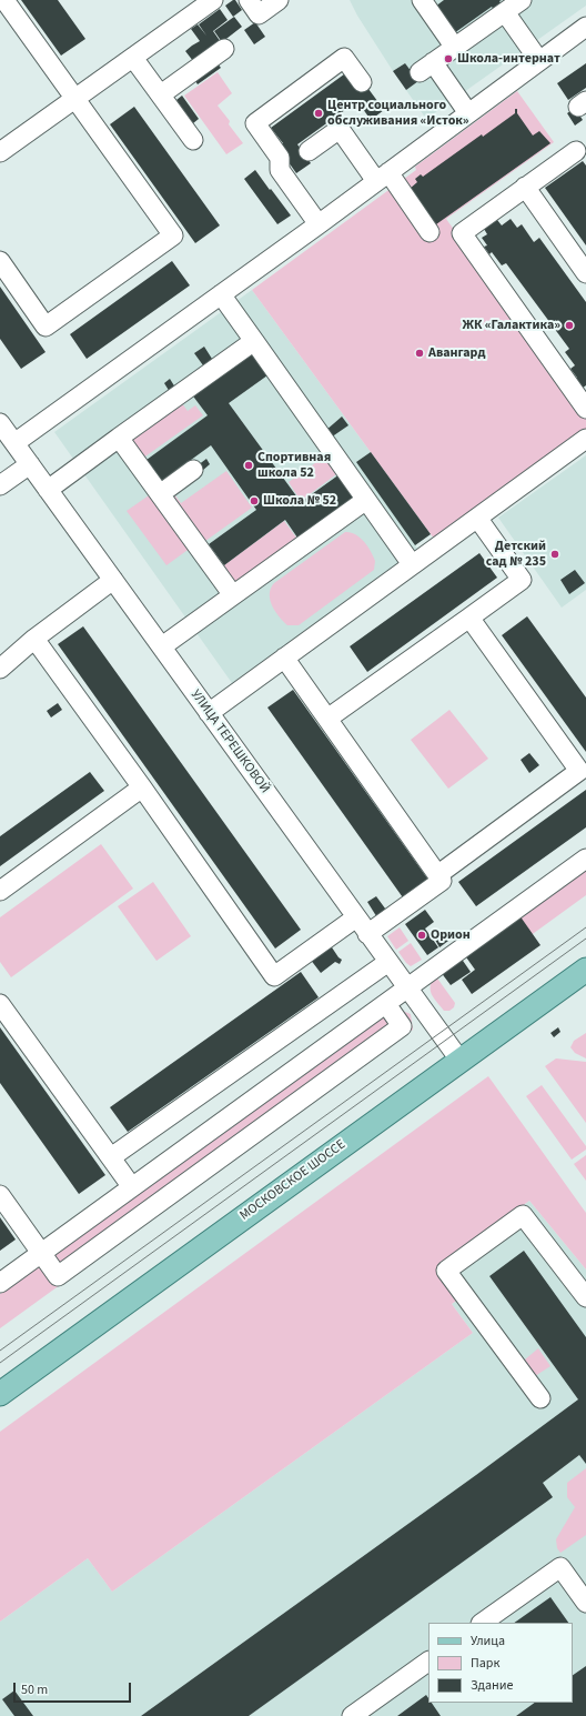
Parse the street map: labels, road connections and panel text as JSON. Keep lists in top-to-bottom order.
{
  "streets": {
    "main road": ["МОСКОВСКОЕ ШОССЕ"],
    "street": ["УЛИЦА ТЕРЕШКОВОЙ"]
  },
  "crossings": [
    ["УЛИЦА ТЕРЕШКОВОЙ", "МОСКОВСКОЕ ШОССЕ"]
  ],
  "places": [
    "Школа-интернат",
    "Центр социального обслуживания «Исток»",
    "ЖК «Галактика»",
    "Авангард",
    "Спортивная школа 52",
    "Школа № 52",
    "Детский сад № 235",
    "Орион"
  ],
  "legend": ["Улица", "Парк", "Здание"],
  "scale_bar": "50 m"
}
